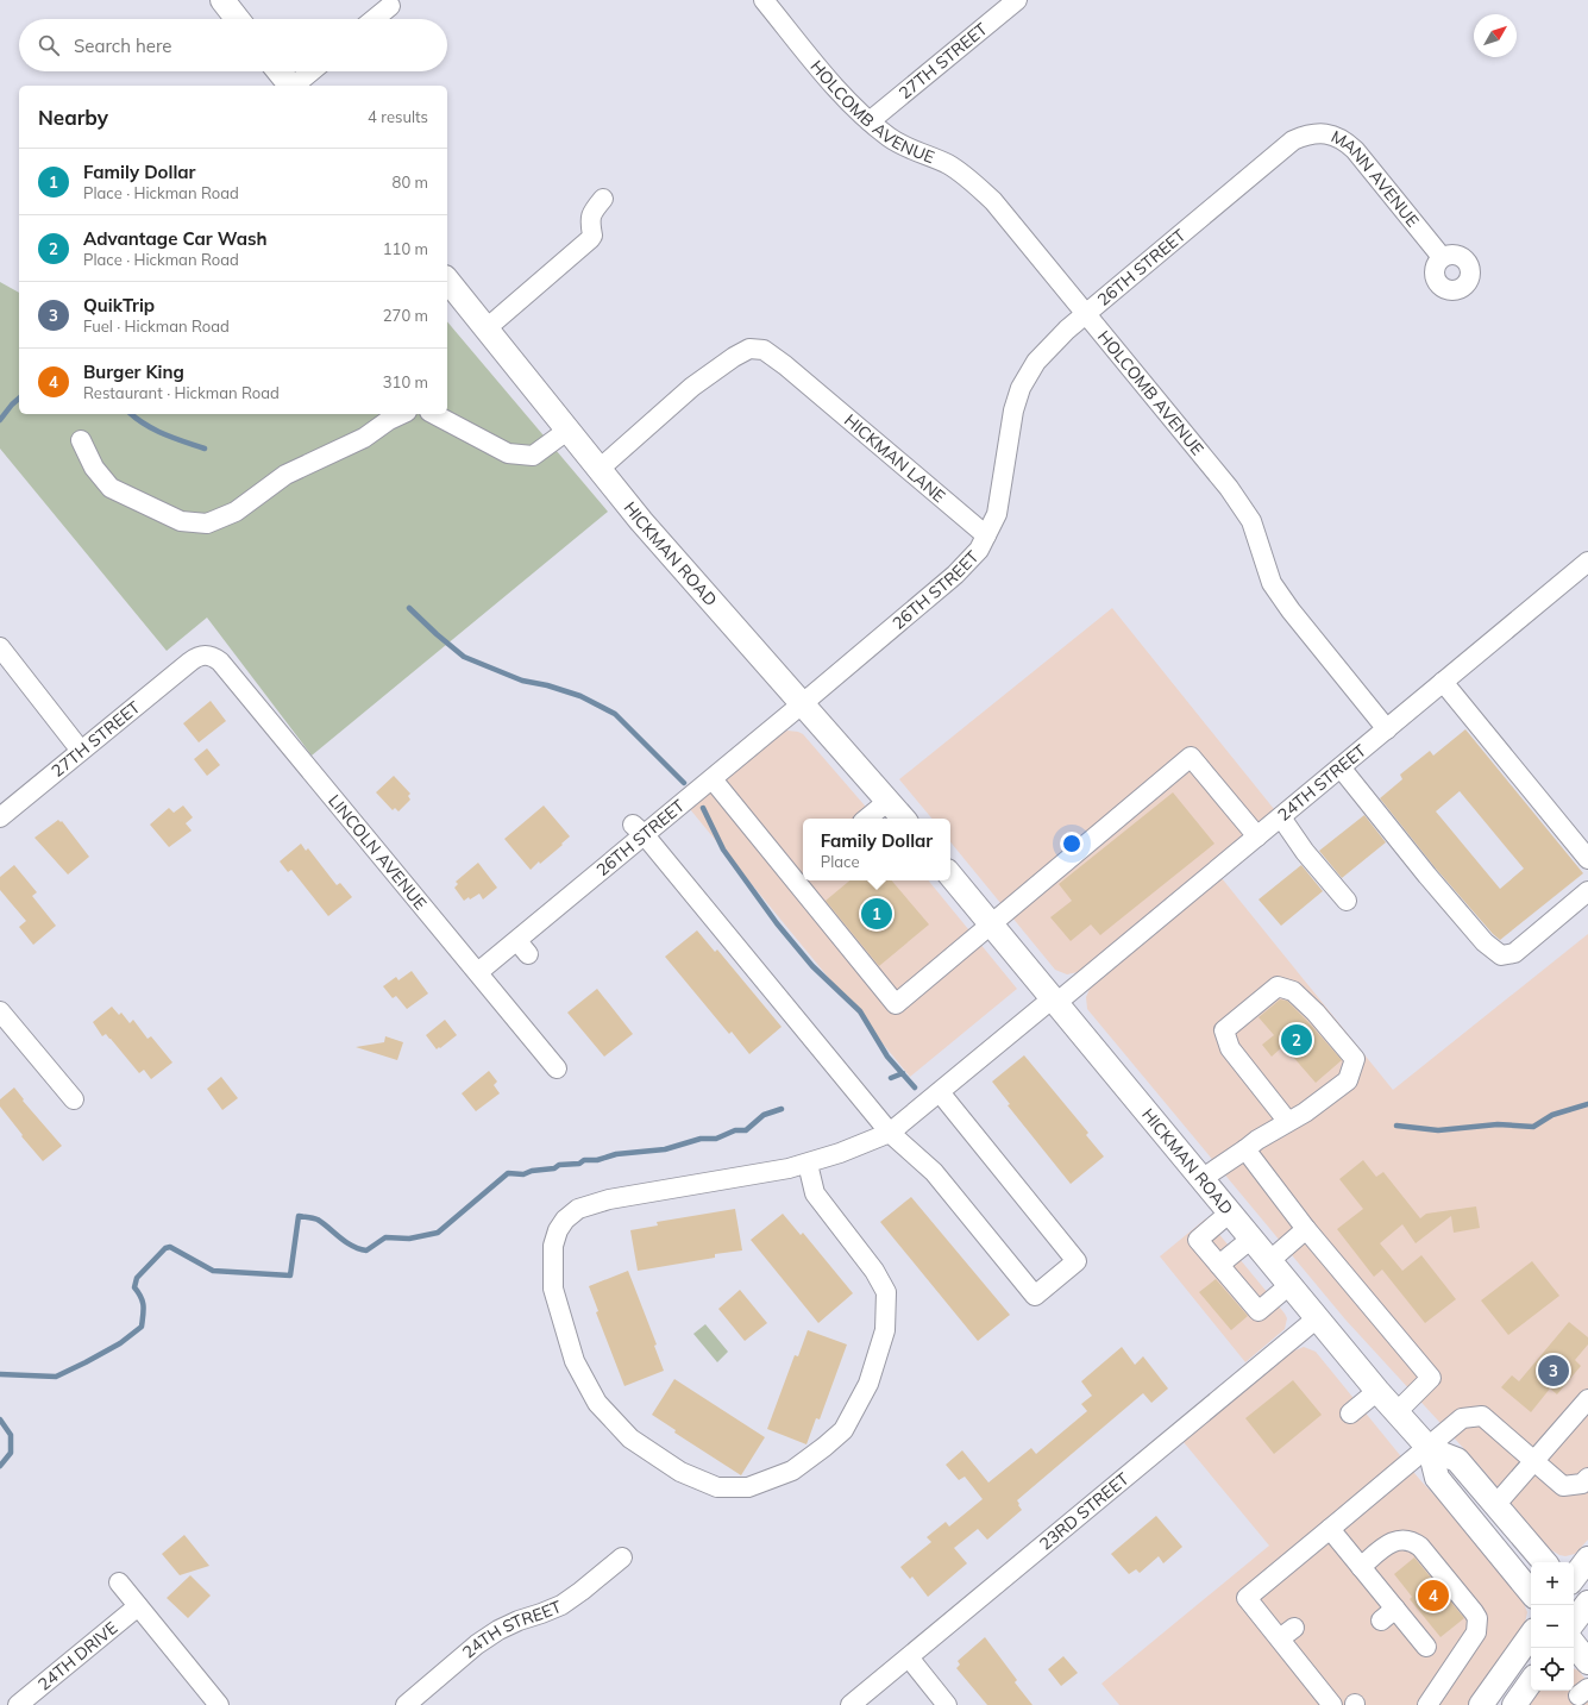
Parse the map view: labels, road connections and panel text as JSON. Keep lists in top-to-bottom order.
{
  "streets": {
    "main road": ["HICKMAN ROAD"],
    "street": [
      "27TH STREET",
      "HOLCOMB AVENUE",
      "MANN AVENUE",
      "26TH STREET",
      "HICKMAN LANE",
      "24TH STREET",
      "LINCOLN AVENUE",
      "23RD STREET",
      "24TH DRIVE"
    ]
  },
  "crossings": [
    ["27TH STREET", "HOLCOMB AVENUE"],
    ["27TH STREET", "LINCOLN AVENUE"],
    ["HOLCOMB AVENUE", "26TH STREET"],
    ["HOLCOMB AVENUE", "24TH STREET"],
    ["MANN AVENUE", "26TH STREET"],
    ["26TH STREET", "HICKMAN LANE"],
    ["26TH STREET", "HICKMAN ROAD"],
    ["26TH STREET", "LINCOLN AVENUE"],
    ["HICKMAN LANE", "HICKMAN ROAD"],
    ["HICKMAN ROAD", "24TH STREET"],
    ["HICKMAN ROAD", "23RD STREET"]
  ],
  "north": "top right",
  "page": {
    "search": "Search here",
    "heading": ["Nearby", "4 results"],
    "list": [
      {
        "mark": "1",
        "name": "Family Dollar",
        "note": "Place · Hickman Road",
        "value": "80 m"
      },
      {
        "mark": "2",
        "name": "Advantage Car Wash",
        "note": "Place · Hickman Road",
        "value": "110 m"
      },
      {
        "mark": "3",
        "name": "QuikTrip",
        "note": "Fuel · Hickman Road",
        "value": "270 m"
      },
      {
        "mark": "4",
        "name": "Burger King",
        "note": "Restaurant · Hickman Road",
        "value": "310 m"
      }
    ],
    "popup": ["Family Dollar", "Place"],
    "pins": [
      "1",
      "2",
      "3",
      "4"
    ],
    "map_buttons": ["+", "−"]
  }
}
